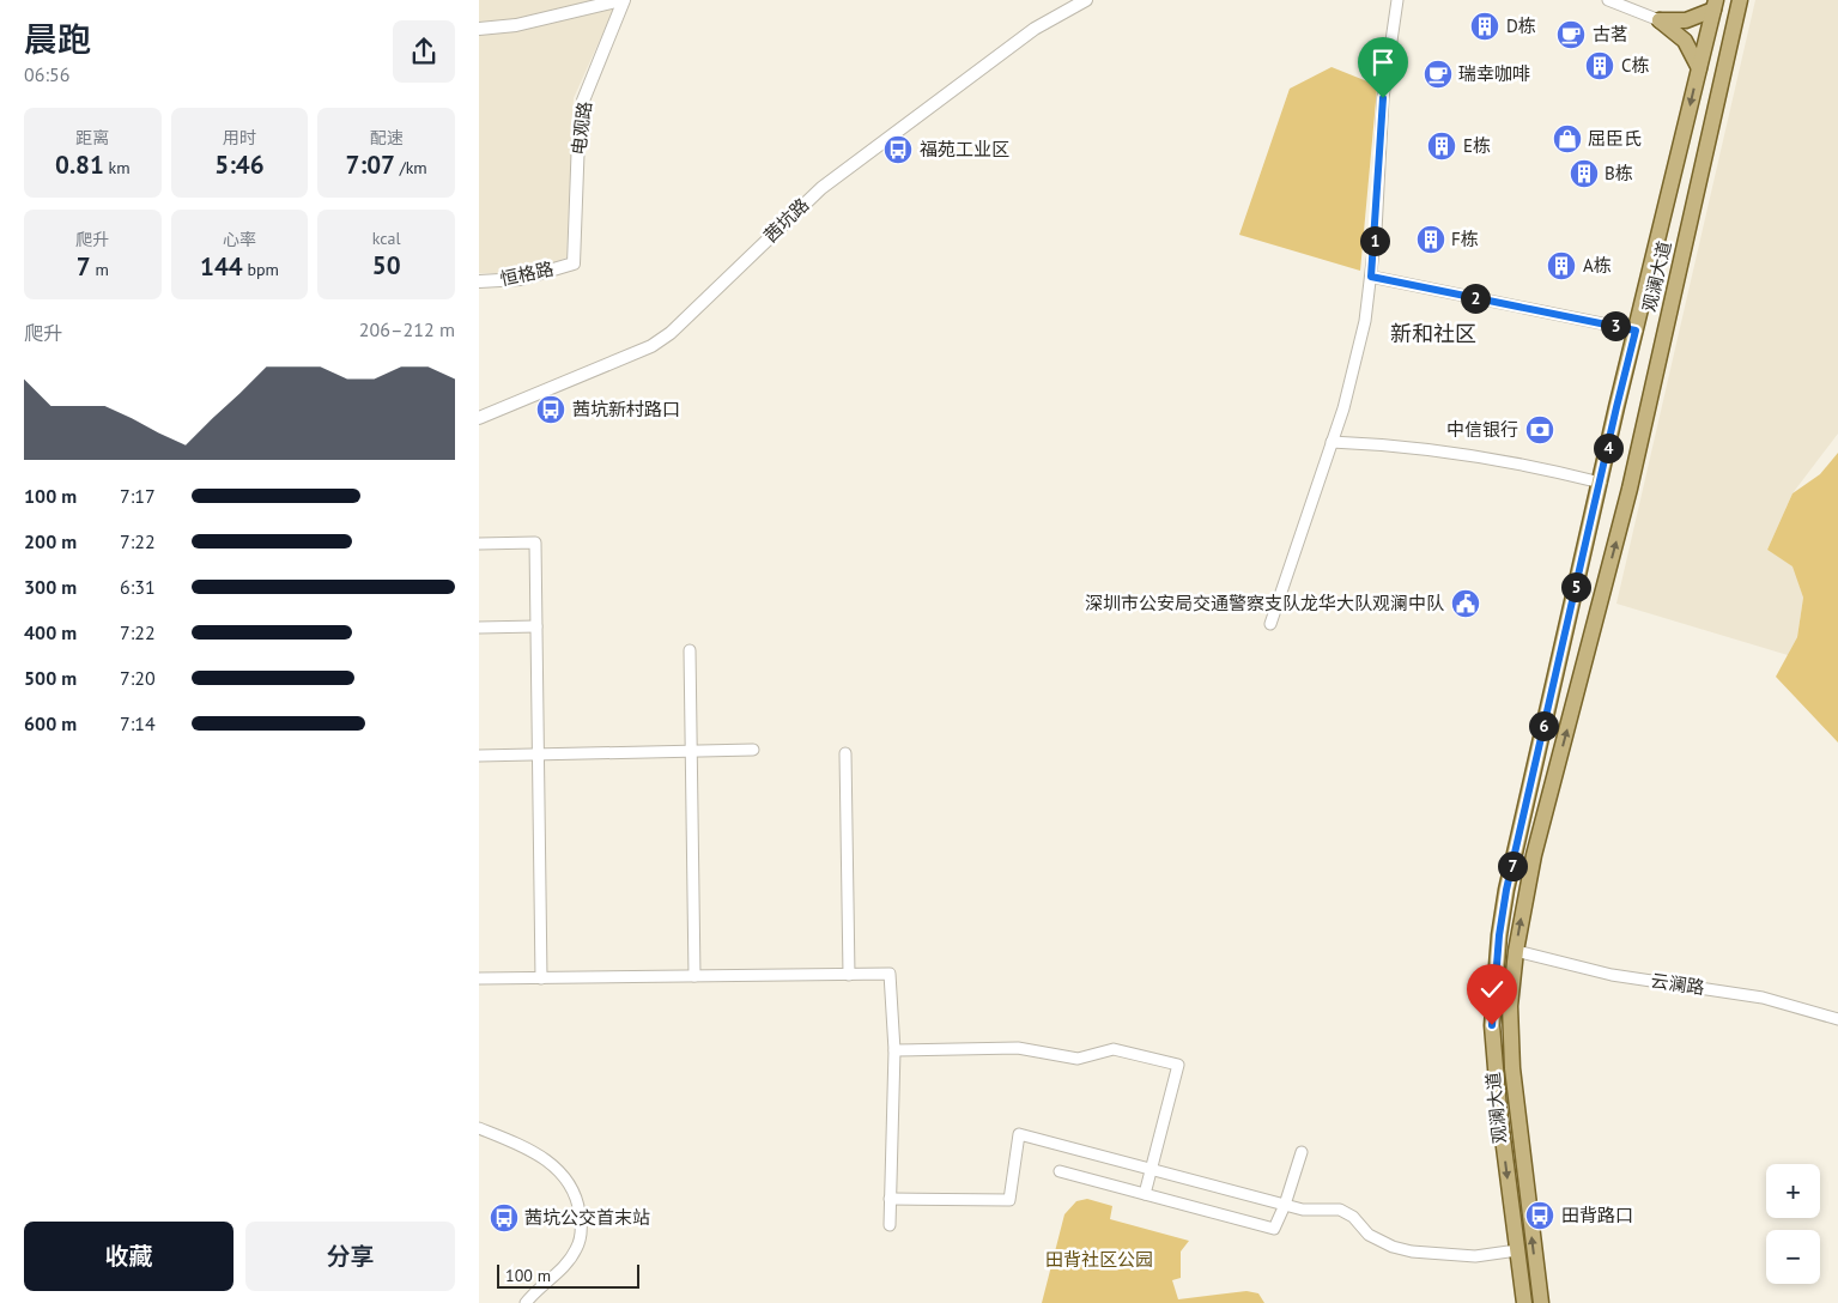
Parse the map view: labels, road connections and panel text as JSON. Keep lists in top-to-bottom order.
{
  "streets": {
    "main road": ["观澜大道"],
    "street": [
      "电观路",
      "茜坑路",
      "恒格路",
      "云澜路"
    ]
  },
  "crossings": [
    ["电观路", "恒格路"],
    ["观澜大道", "云澜路"]
  ],
  "districts": ["新和社区"],
  "parks": ["田背社区公园"],
  "places": {
    "building": [
      "D栋",
      "C栋",
      "E栋",
      "B栋",
      "F栋",
      "A栋"
    ],
    "cafe": ["古茗", "瑞幸咖啡"],
    "shop": ["屈臣氏"],
    "bus stop": [
      "福苑工业区",
      "茜坑新村路口",
      "田背路口",
      "茜坑公交首末站"
    ],
    "bank": ["中信银行"],
    "public building": ["深圳市公安局交通警察支队龙华大队观澜中队"]
  },
  "scale_bar": "100 m",
  "page": {
    "heading": ["晨跑", "06:56"],
    "stats": [
      ["距离", "0.81 km"],
      ["用时", "5:46"],
      ["配速", "7:07 /km"],
      ["爬升", "7 m"],
      ["心率", "144 bpm"],
      ["kcal", "50"]
    ],
    "pins": [
      "1",
      "2",
      "3",
      "4",
      "5",
      "6",
      "7"
    ],
    "chart": ["爬升", "206–212 m"],
    "list": [
      {
        "name": "100 m",
        "note": "7:17"
      },
      {
        "name": "200 m",
        "note": "7:22"
      },
      {
        "name": "300 m",
        "note": "6:31"
      },
      {
        "name": "400 m",
        "note": "7:22"
      },
      {
        "name": "500 m",
        "note": "7:20"
      },
      {
        "name": "600 m",
        "note": "7:14"
      }
    ],
    "map_buttons": ["+", "−"],
    "buttons": ["收藏", "分享"],
    "scale": "100 m"
  }
}
